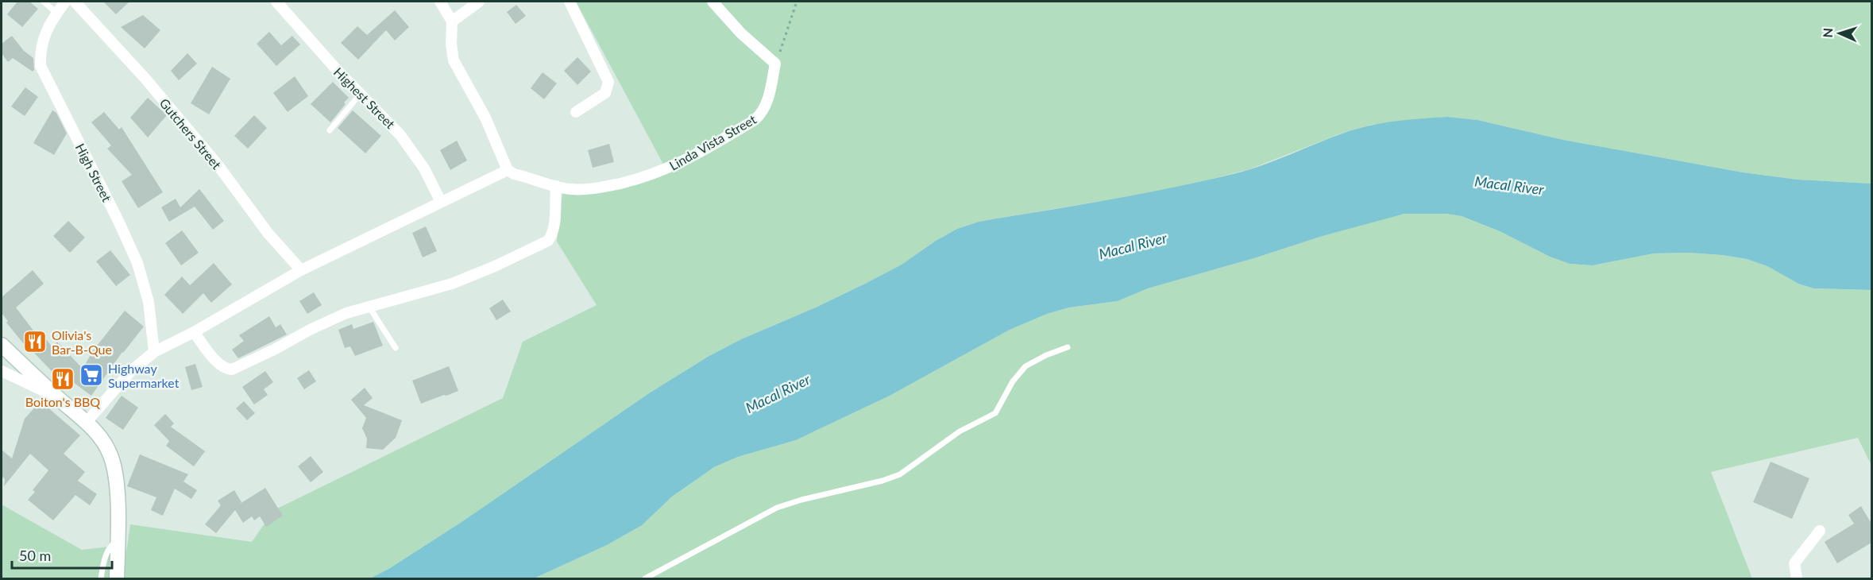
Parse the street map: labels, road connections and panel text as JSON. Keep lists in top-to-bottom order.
{
  "streets": {
    "street": [
      "Highest Street",
      "Gutchers Street",
      "Linda Vista Street",
      "High Street"
    ]
  },
  "water": ["Macal River"],
  "places": {
    "restaurant": ["Olivia's Bar-B-Que", "Boiton's BBQ"],
    "supermarket": ["Highway Supermarket"]
  },
  "scale_bar": "50 m",
  "north": "left"
}
